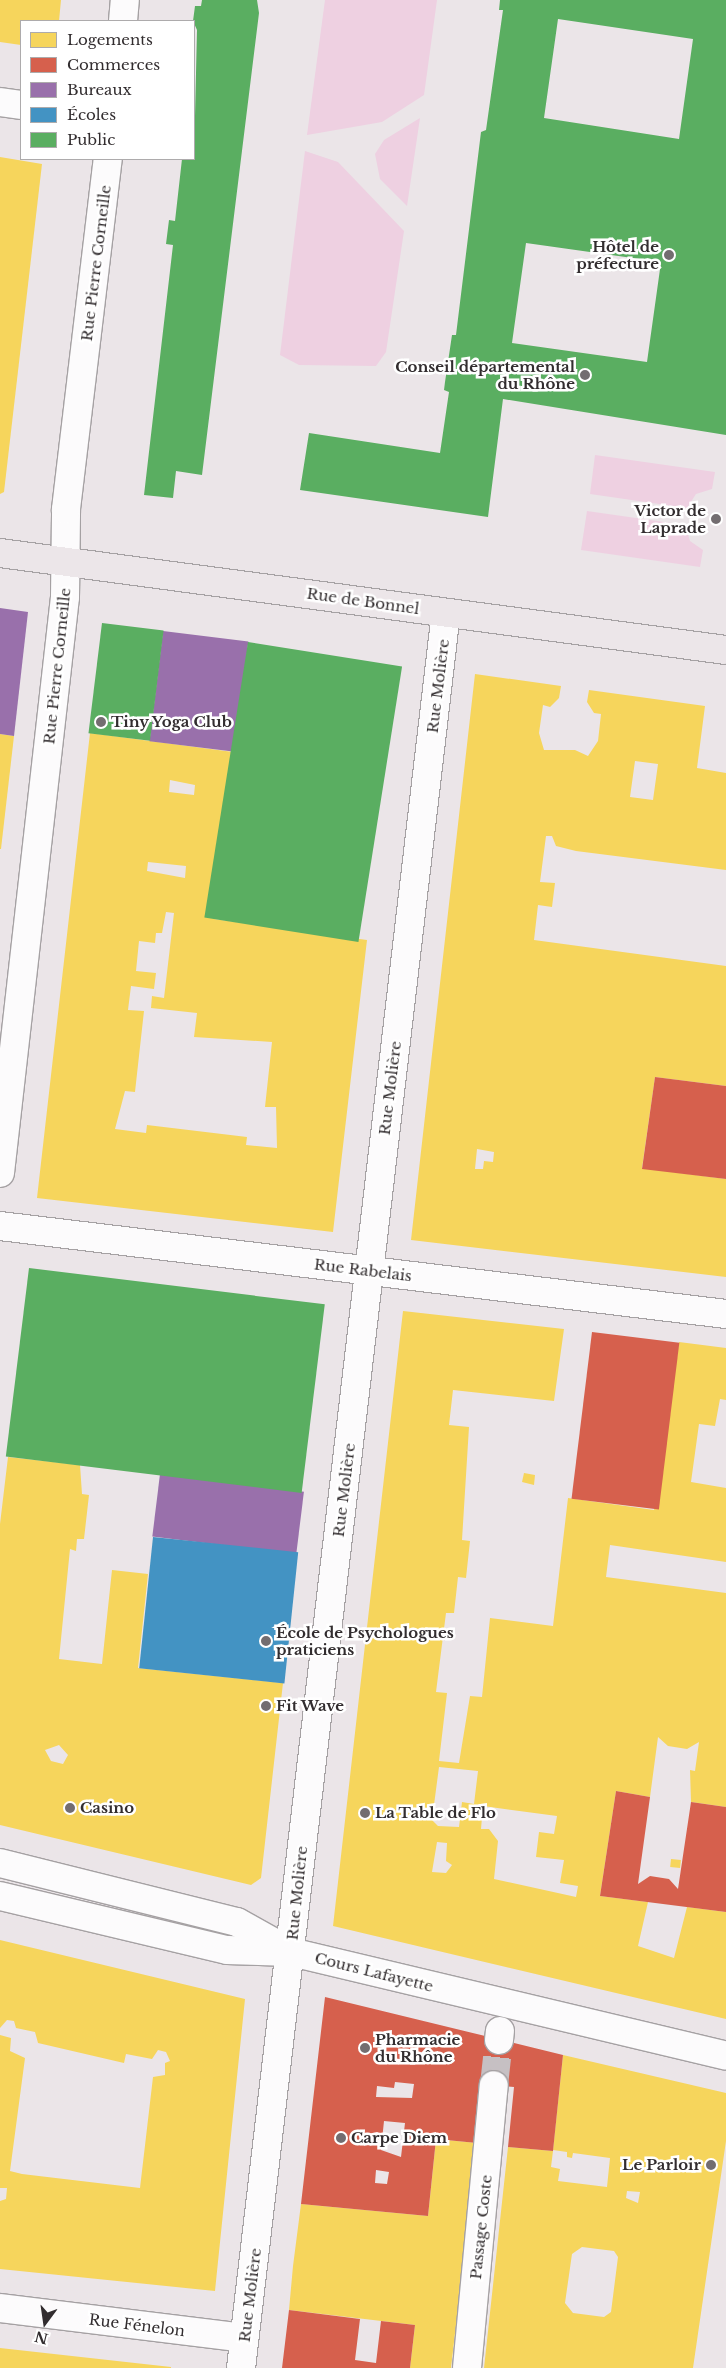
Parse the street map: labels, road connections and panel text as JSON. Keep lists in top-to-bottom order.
{
  "streets": {
    "main road": ["Rue de Bonnel"],
    "street": [
      "Rue Pierre Corneille",
      "Rue Molière",
      "Rue Rabelais",
      "Cours Lafayette",
      "Passage Coste",
      "Rue Fénelon"
    ]
  },
  "crossings": [
    ["Rue Pierre Corneille", "Rue de Bonnel"],
    ["Rue de Bonnel", "Rue Molière"],
    ["Rue Molière", "Rue Rabelais"],
    ["Rue Molière", "Cours Lafayette"],
    ["Rue Molière", "Rue Fénelon"]
  ],
  "places": [
    "Hôtel de préfecture",
    "Conseil départemental du Rhône",
    "Victor de Laprade",
    "Tiny Yoga Club",
    "École de Psychologues praticiens",
    "Fit Wave",
    "Casino",
    "La Table de Flo",
    "Pharmacie du Rhône",
    "Carpe Diem",
    "Le Parloir"
  ],
  "legend": [
    "Logements",
    "Commerces",
    "Bureaux",
    "Écoles",
    "Public"
  ],
  "north": "bottom"
}
